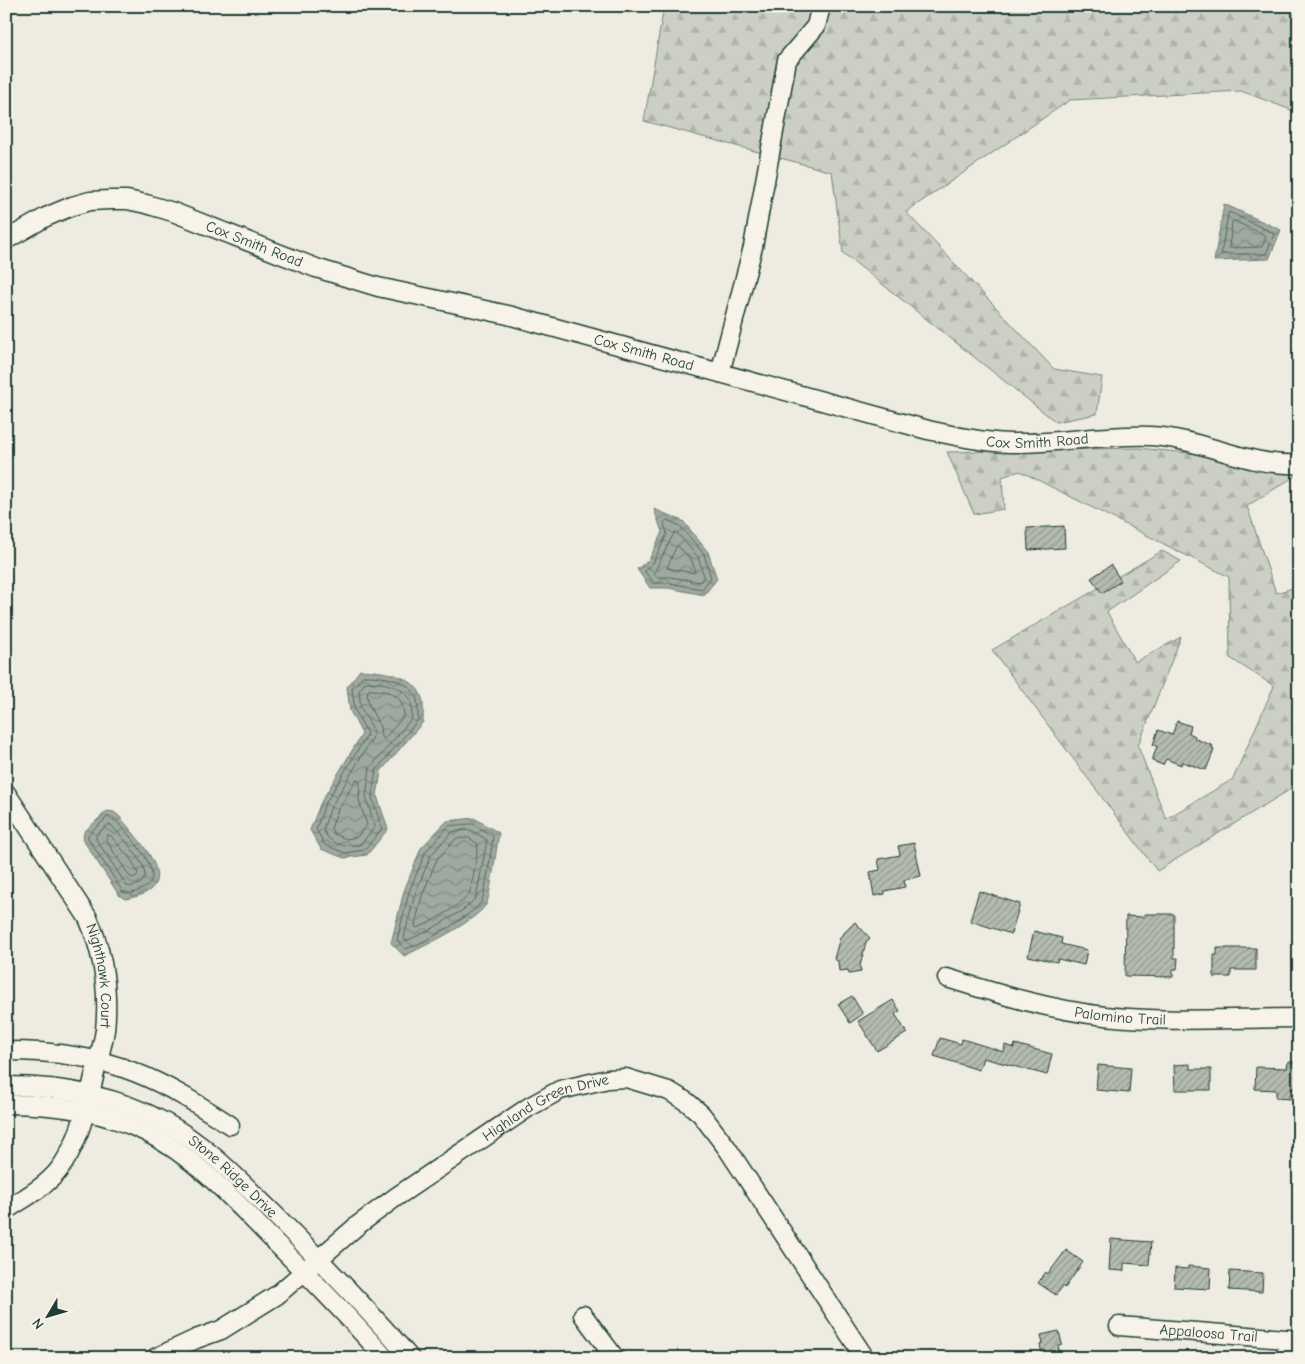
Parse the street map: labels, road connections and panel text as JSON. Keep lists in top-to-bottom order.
{
  "streets": {
    "street": [
      "Cox Smith Road",
      "Nighthawk Court",
      "Palomino Trail",
      "Highland Green Drive",
      "Stone Ridge Drive",
      "Appaloosa Trail"
    ]
  },
  "crossings": [
    ["Nighthawk Court", "Stone Ridge Drive"],
    ["Highland Green Drive", "Stone Ridge Drive"]
  ],
  "north": "bottom left"
}
